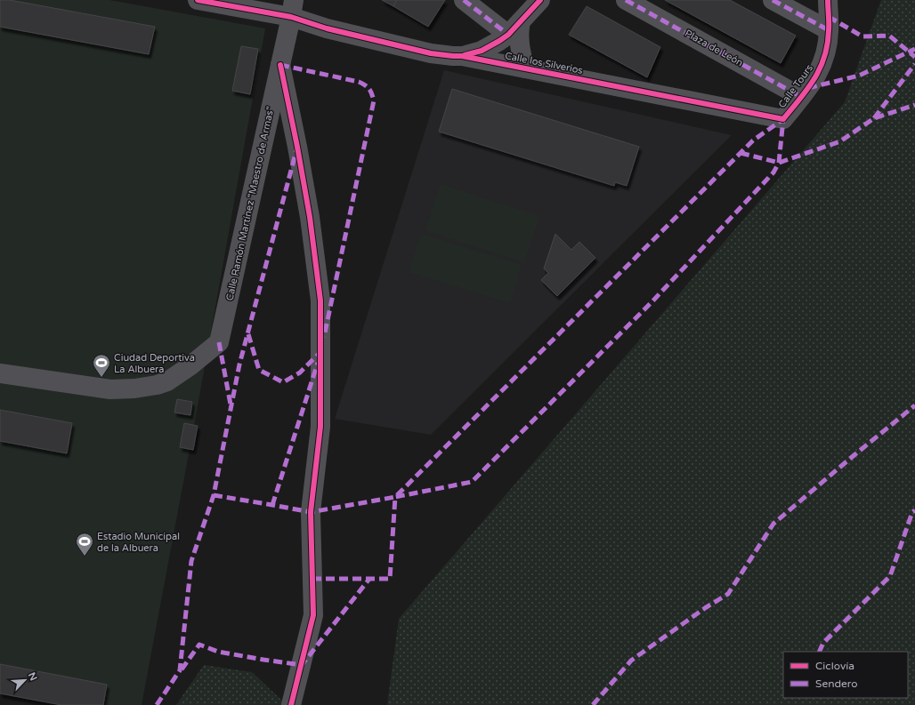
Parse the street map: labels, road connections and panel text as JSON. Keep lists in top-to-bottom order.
{
  "streets": {
    "street": [
      "Plaza de León",
      "Calle los Silverios",
      "Calle Tours",
      "Calle Ramón Martínez \"Maestro de Armas\""
    ]
  },
  "crossings": [
    ["Plaza de León", "Calle Tours"],
    ["Calle los Silverios", "Calle Tours"]
  ],
  "places": {
    "sports": ["Ciudad Deportiva La Albuera", "Estadio Municipal de la Albuera"]
  },
  "legend": ["Ciclovía", "Sendero"],
  "north": "top right"
}
